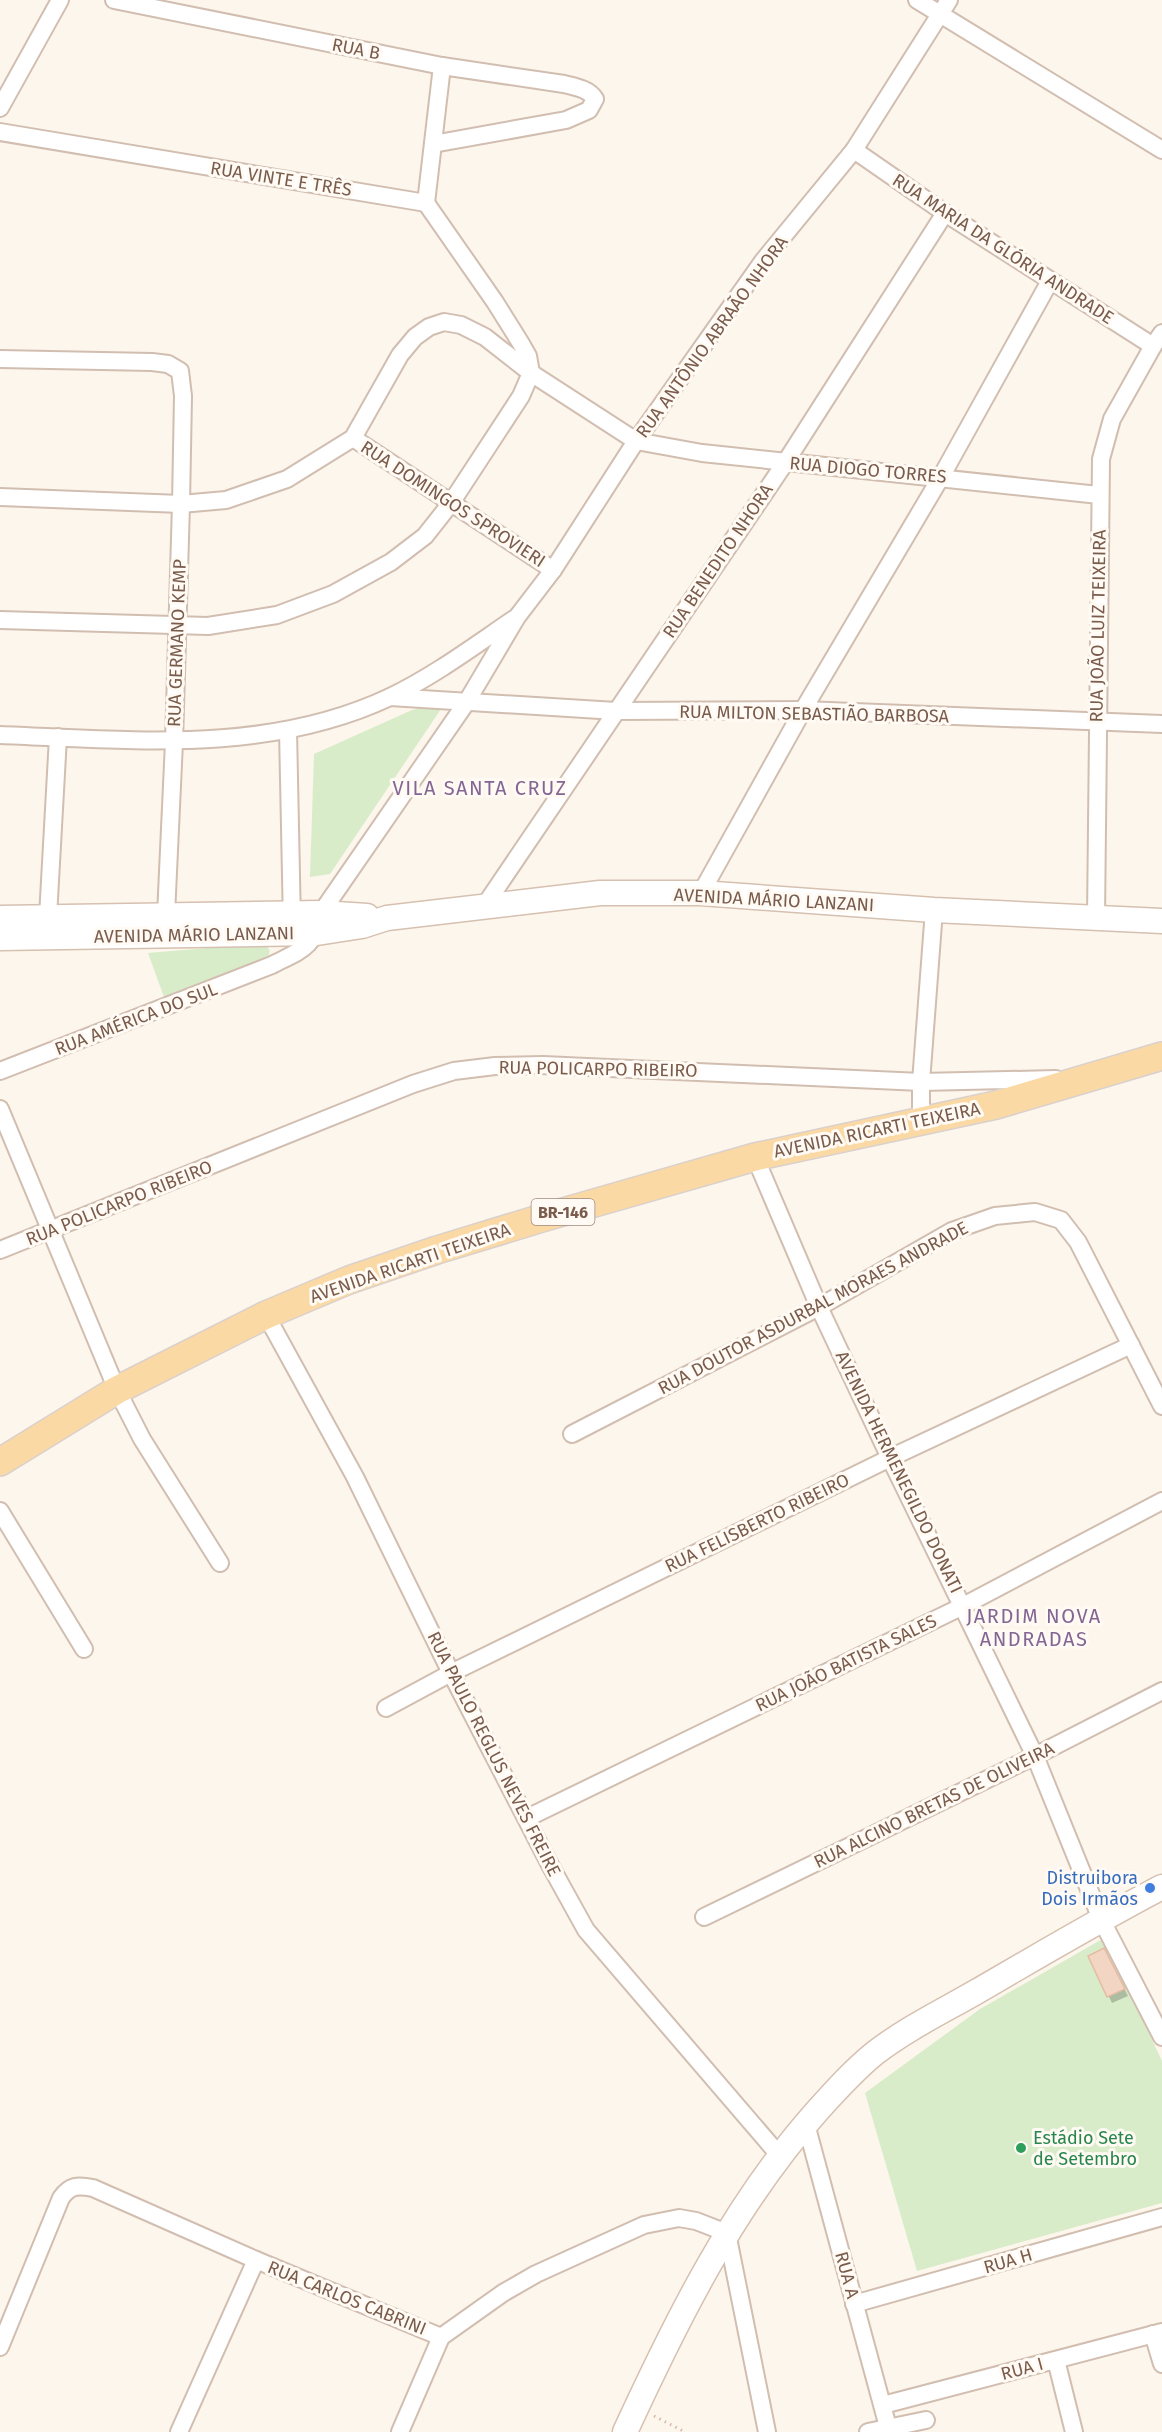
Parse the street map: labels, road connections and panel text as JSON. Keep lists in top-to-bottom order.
{
  "streets": {
    "main road": ["AVENIDA RICARTI TEIXEIRA", "BR-146"],
    "street": [
      "RUA B",
      "RUA VINTE E TRÊS",
      "RUA MARIA DA GLÓRIA ANDRADE",
      "RUA ANTÔNIO ABRAÃO NHORA",
      "RUA DIOGO TORRES",
      "RUA DOMINGOS SPROVIERI",
      "RUA BENEDITO NHORA",
      "RUA JOÃO LUIZ TEIXEIRA",
      "RUA GERMANO KEMP",
      "RUA MILTON SEBASTIÃO BARBOSA",
      "AVENIDA MÁRIO LANZANI",
      "RUA AMÉRICA DO SUL",
      "RUA POLICARPO RIBEIRO",
      "RUA DOUTOR ASDURBAL MORAES ANDRADE",
      "AVENIDA HERMENEGILDO DONATI",
      "RUA FELISBERTO RIBEIRO",
      "RUA JOÃO BATISTA SALES",
      "RUA PAULO REGLUS NEVES FREIRE",
      "RUA ALCINO BRETAS DE OLIVEIRA",
      "RUA H",
      "RUA A",
      "RUA CARLOS CABRINI",
      "RUA I"
    ]
  },
  "crossings": [
    ["RUA MARIA DA GLÓRIA ANDRADE", "RUA ANTÔNIO ABRAÃO NHORA"],
    ["RUA MARIA DA GLÓRIA ANDRADE", "RUA BENEDITO NHORA"],
    ["RUA MARIA DA GLÓRIA ANDRADE", "RUA JOÃO LUIZ TEIXEIRA"],
    ["RUA ANTÔNIO ABRAÃO NHORA", "RUA DIOGO TORRES"],
    ["RUA ANTÔNIO ABRAÃO NHORA", "RUA DOMINGOS SPROVIERI"],
    ["RUA ANTÔNIO ABRAÃO NHORA", "RUA AMÉRICA DO SUL"],
    ["RUA DIOGO TORRES", "RUA BENEDITO NHORA"],
    ["RUA DIOGO TORRES", "RUA JOÃO LUIZ TEIXEIRA"],
    ["RUA BENEDITO NHORA", "RUA MILTON SEBASTIÃO BARBOSA"],
    ["RUA BENEDITO NHORA", "AVENIDA MÁRIO LANZANI"],
    ["RUA JOÃO LUIZ TEIXEIRA", "RUA MILTON SEBASTIÃO BARBOSA"],
    ["RUA JOÃO LUIZ TEIXEIRA", "AVENIDA MÁRIO LANZANI"],
    ["RUA GERMANO KEMP", "AVENIDA MÁRIO LANZANI"],
    ["RUA MILTON SEBASTIÃO BARBOSA", "RUA AMÉRICA DO SUL"],
    ["AVENIDA MÁRIO LANZANI", "RUA AMÉRICA DO SUL"],
    ["RUA POLICARPO RIBEIRO", "AVENIDA RICARTI TEIXEIRA"],
    ["AVENIDA RICARTI TEIXEIRA", "AVENIDA HERMENEGILDO DONATI"],
    ["AVENIDA RICARTI TEIXEIRA", "RUA PAULO REGLUS NEVES FREIRE"],
    ["RUA DOUTOR ASDURBAL MORAES ANDRADE", "AVENIDA HERMENEGILDO DONATI"],
    ["RUA DOUTOR ASDURBAL MORAES ANDRADE", "RUA FELISBERTO RIBEIRO"],
    ["AVENIDA HERMENEGILDO DONATI", "RUA FELISBERTO RIBEIRO"],
    ["AVENIDA HERMENEGILDO DONATI", "RUA JOÃO BATISTA SALES"],
    ["AVENIDA HERMENEGILDO DONATI", "RUA ALCINO BRETAS DE OLIVEIRA"],
    ["RUA FELISBERTO RIBEIRO", "RUA PAULO REGLUS NEVES FREIRE"],
    ["RUA JOÃO BATISTA SALES", "RUA PAULO REGLUS NEVES FREIRE"],
    ["RUA H", "RUA A"],
    ["RUA A", "RUA I"]
  ],
  "districts": ["VILA SANTA CRUZ", "JARDIM NOVA ANDRADAS"],
  "places": ["Distruibora Dois Irmãos", "Estádio Sete de Setembro"]
}
